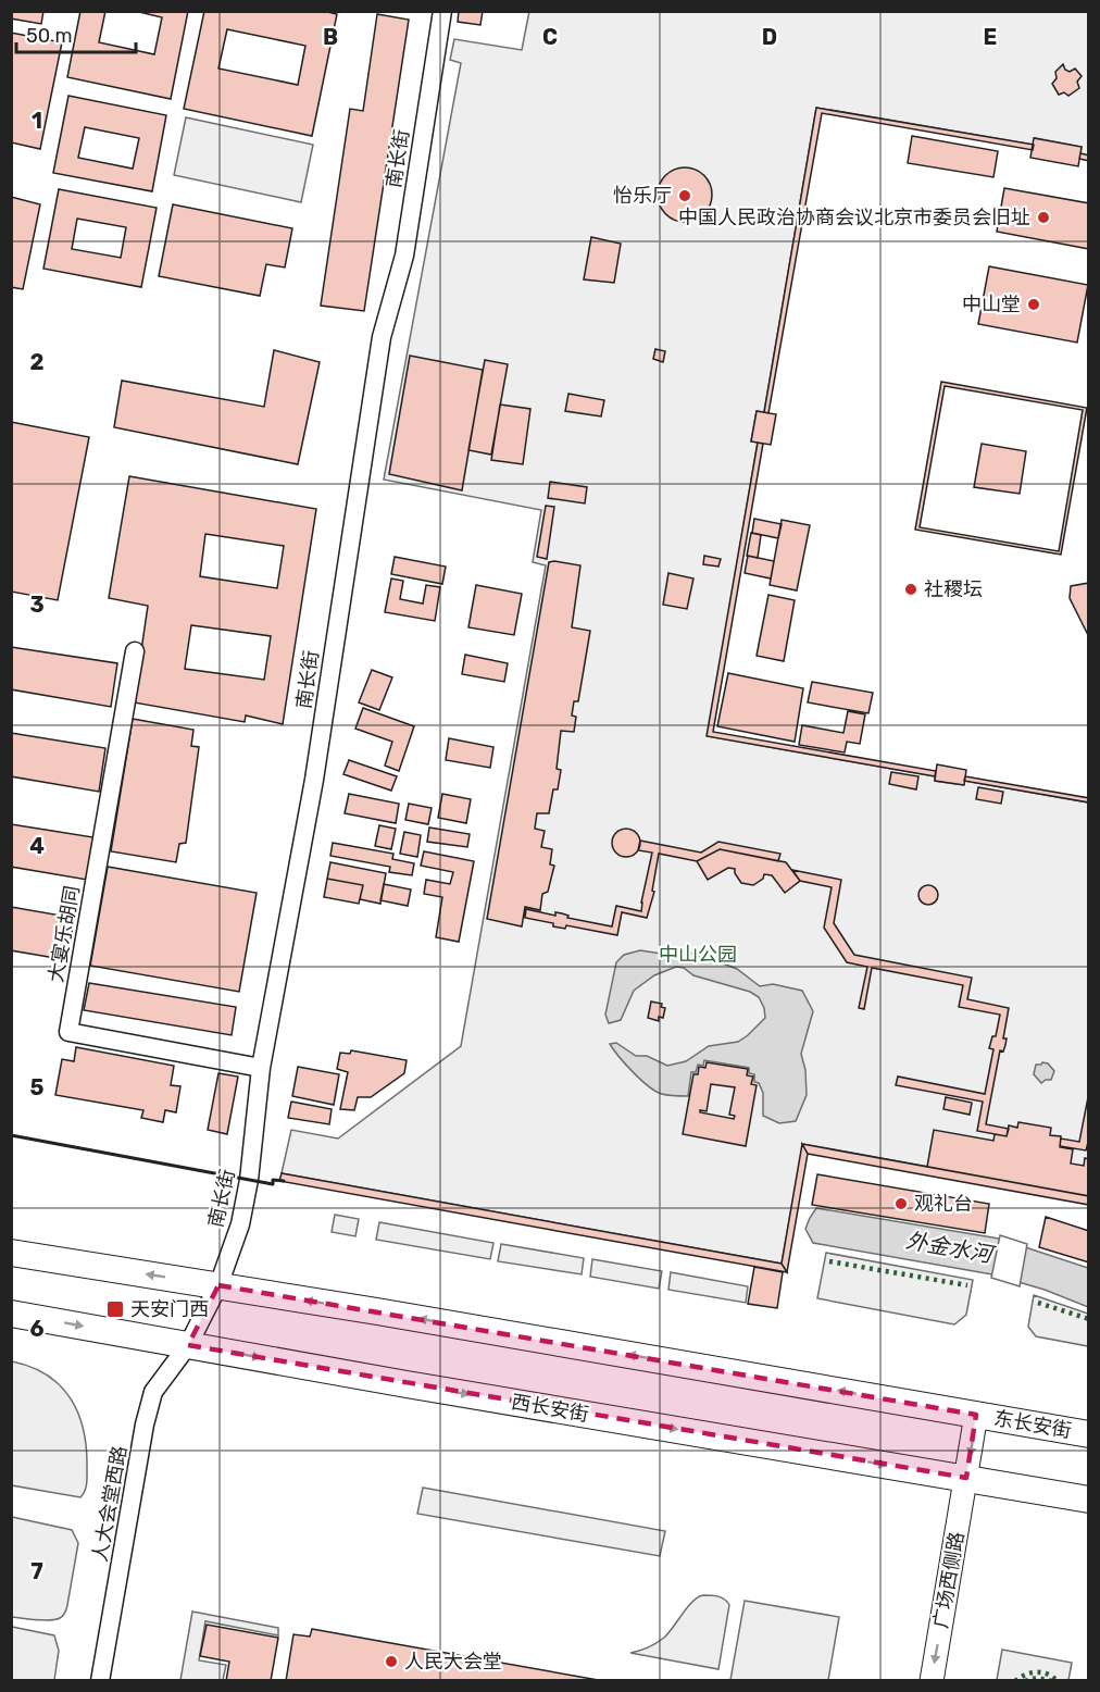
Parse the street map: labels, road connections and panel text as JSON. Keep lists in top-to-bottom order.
{
  "streets": {
    "highway": ["西长安街", "东长安街"],
    "main road": ["广场西侧路"],
    "street": ["南长街", "大宴乐胡同", "人大会堂西路"]
  },
  "crossings": [
    ["南长街", "大宴乐胡同"],
    ["南长街", "西长安街"],
    ["南长街", "人大会堂西路"],
    ["西长安街", "人大会堂西路"],
    ["西长安街", "广场西侧路"],
    ["东长安街", "广场西侧路"]
  ],
  "one_way": ["广场西侧路"],
  "water": ["外金水河"],
  "parks": ["中山公园"],
  "places": {
    "other": [
      "怡乐厅",
      "中国人民政治协商会议北京市委员会旧址",
      "中山堂",
      "社稷坛",
      "观礼台",
      "人民大会堂"
    ],
    "transit": ["天安门西"]
  },
  "scale_bar": "50 m",
  "grid": {
    "columns": [
      "B",
      "C",
      "D",
      "E"
    ],
    "rows": [
      "1",
      "2",
      "3",
      "4",
      "5",
      "6",
      "7"
    ]
  }
}
